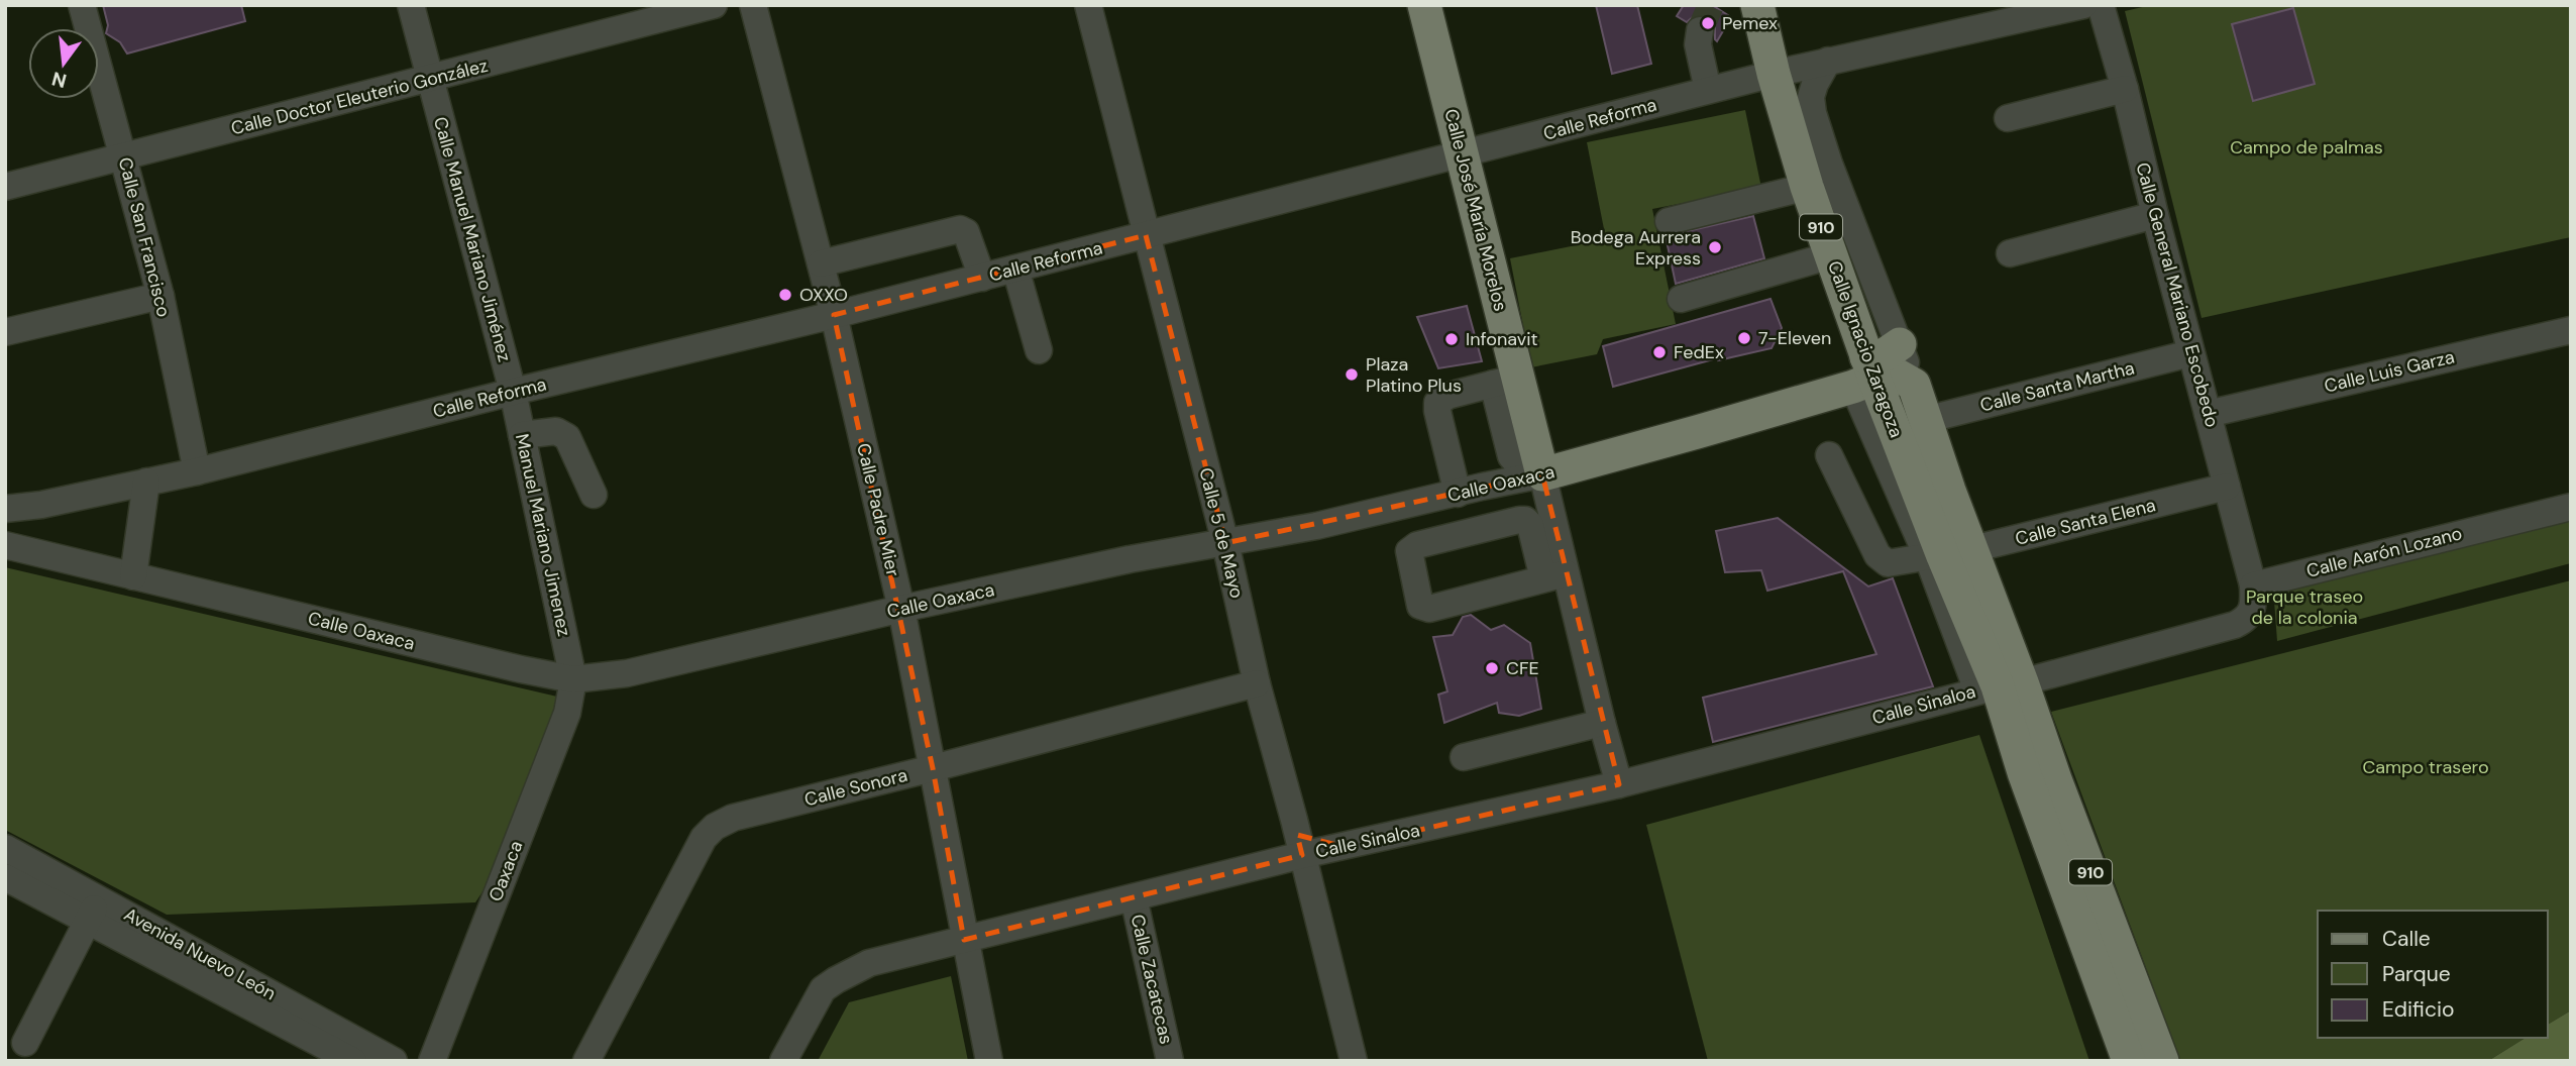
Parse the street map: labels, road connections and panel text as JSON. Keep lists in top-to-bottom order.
{
  "streets": {
    "main road": [
      "Calle José María Morelos",
      "910",
      "Calle Ignacio Zaragoza",
      "Calle Oaxaca"
    ],
    "street": [
      "Calle Doctor Eleuterio González",
      "Calle Reforma",
      "Calle San Francisco",
      "Calle Manuel Mariano Jiménez",
      "Calle General Mariano Escobedo",
      "Calle Luis Garza",
      "Calle Santa Martha",
      "Calle Padre Mier",
      "Calle Santa Elena",
      "Calle 5 de Mayo",
      "Manuel Mariano Jimenez",
      "Calle Aarón Lozano",
      "Calle Sinaloa",
      "Calle Sonora",
      "Oaxaca",
      "Avenida Nuevo León",
      "Calle Zacatecas"
    ]
  },
  "crossings": [
    ["Calle Doctor Eleuterio González", "Calle San Francisco"],
    ["Calle Doctor Eleuterio González", "Calle Manuel Mariano Jiménez"],
    ["Calle Reforma", "Calle José María Morelos"],
    ["Calle Reforma", "Calle San Francisco"],
    ["Calle Reforma", "Calle Manuel Mariano Jiménez"],
    ["Calle Reforma", "Calle Ignacio Zaragoza"],
    ["Calle Reforma", "Calle Padre Mier"],
    ["Calle Reforma", "Calle 5 de Mayo"],
    ["Calle Reforma", "Manuel Mariano Jimenez"],
    ["Calle José María Morelos", "Calle Oaxaca"],
    ["Calle José María Morelos", "Calle Sinaloa"],
    ["910", "Calle Ignacio Zaragoza"],
    ["910", "Calle Santa Elena"],
    ["910", "Calle Sinaloa"],
    ["Calle Manuel Mariano Jiménez", "Manuel Mariano Jimenez"],
    ["Calle General Mariano Escobedo", "Calle Luis Garza"],
    ["Calle General Mariano Escobedo", "Calle Santa Martha"],
    ["Calle General Mariano Escobedo", "Calle Santa Elena"],
    ["Calle General Mariano Escobedo", "Calle Aarón Lozano"],
    ["Calle Ignacio Zaragoza", "Calle Santa Martha"],
    ["Calle Ignacio Zaragoza", "Calle Oaxaca"],
    ["Calle Ignacio Zaragoza", "Calle Santa Elena"],
    ["Calle Oaxaca", "Calle Padre Mier"],
    ["Calle Oaxaca", "Calle 5 de Mayo"],
    ["Calle Oaxaca", "Manuel Mariano Jimenez"],
    ["Calle Oaxaca", "Oaxaca"],
    ["Calle Padre Mier", "Calle Sinaloa"],
    ["Calle Padre Mier", "Calle Sonora"],
    ["Calle 5 de Mayo", "Calle Sinaloa"],
    ["Calle 5 de Mayo", "Calle Sonora"],
    ["Manuel Mariano Jimenez", "Oaxaca"],
    ["Calle Sinaloa", "Calle Zacatecas"]
  ],
  "parks": ["Campo de palmas", "Parque traseo de la colonia", "Campo trasero"],
  "places": [
    "Pemex",
    "Bodega Aurrera Express",
    "OXXO",
    "7-Eleven",
    "Infonavit",
    "FedEx",
    "Plaza Platino Plus",
    "CFE"
  ],
  "legend": ["Calle", "Parque", "Edificio"],
  "north": "bottom"
}
